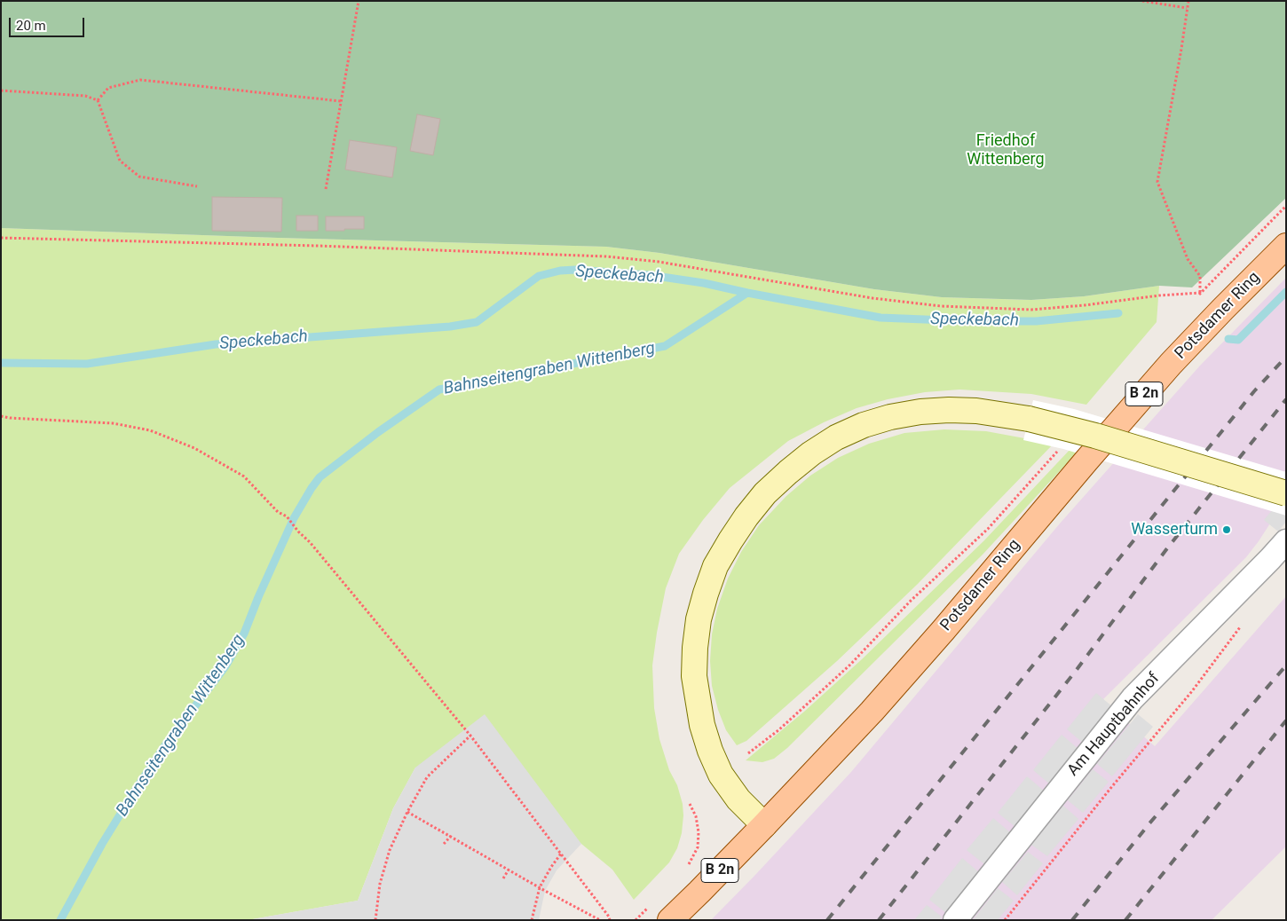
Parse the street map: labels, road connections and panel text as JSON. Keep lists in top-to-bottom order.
{
  "streets": {
    "main road": ["Potsdamer Ring", "B 2n"],
    "street": ["Am Hauptbahnhof"]
  },
  "water": ["Speckebach", "Bahnseitengraben Wittenberg"],
  "parks": ["Friedhof Wittenberg"],
  "places": ["Wasserturm"],
  "scale_bar": "20 m"
}
